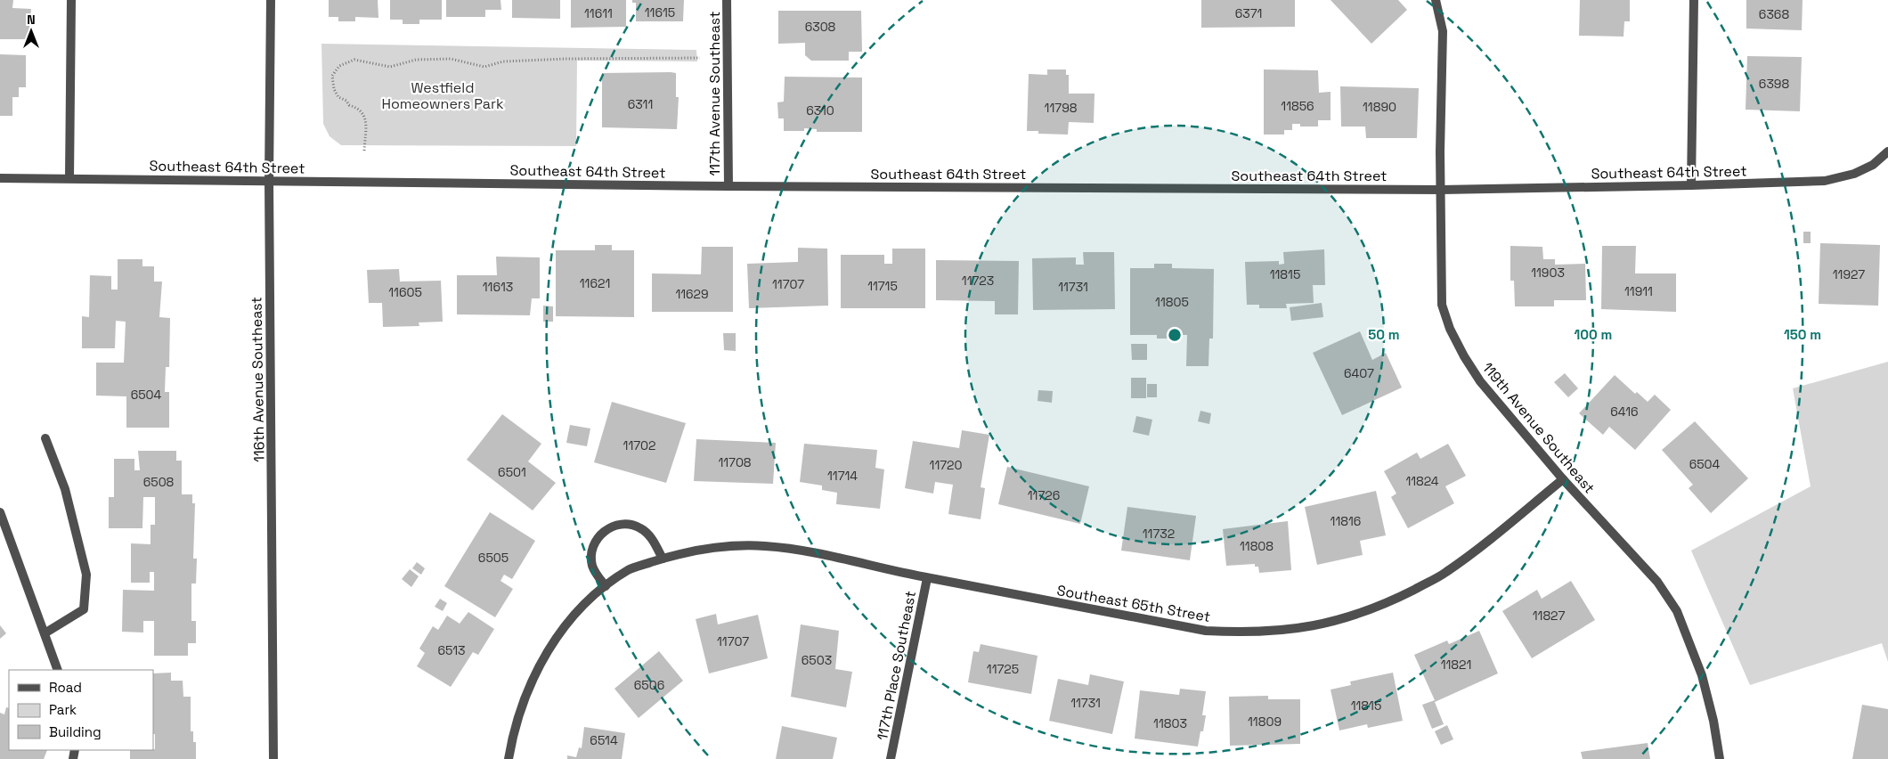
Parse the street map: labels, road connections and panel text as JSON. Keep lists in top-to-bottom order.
{
  "streets": {
    "street": [
      "117th Avenue Southeast",
      "Southeast 64th Street",
      "116th Avenue Southeast",
      "119th Avenue Southeast",
      "Southeast 65th Street",
      "117th Place Southeast"
    ]
  },
  "crossings": [
    ["117th Avenue Southeast", "Southeast 64th Street"],
    ["Southeast 64th Street", "116th Avenue Southeast"],
    ["Southeast 64th Street", "119th Avenue Southeast"],
    ["119th Avenue Southeast", "Southeast 65th Street"],
    ["Southeast 65th Street", "117th Place Southeast"]
  ],
  "parks": ["Westfield Homeowners Park"],
  "house_numbers": [
    "11615",
    "11611",
    "6371",
    "6368",
    "6308",
    "6398",
    "6311",
    "11856",
    "11890",
    "11798",
    "6310",
    "11903",
    "11815",
    "11927",
    "11723",
    "11621",
    "11707",
    "11715",
    "11613",
    "11731",
    "11911",
    "11605",
    "11629",
    "11805",
    "6407",
    "6504",
    "6416",
    "11702",
    "11708",
    "6504",
    "11720",
    "6501",
    "11714",
    "11824",
    "6508",
    "11726",
    "11816",
    "11732",
    "11808",
    "6505",
    "11827",
    "11707",
    "6513",
    "6503",
    "11821",
    "11725",
    "6506",
    "11731",
    "11815",
    "11809",
    "11803",
    "6514"
  ],
  "legend": ["Road", "Park", "Building"],
  "north": "top",
  "rings": ["50 m", "100 m", "150 m"]
}
